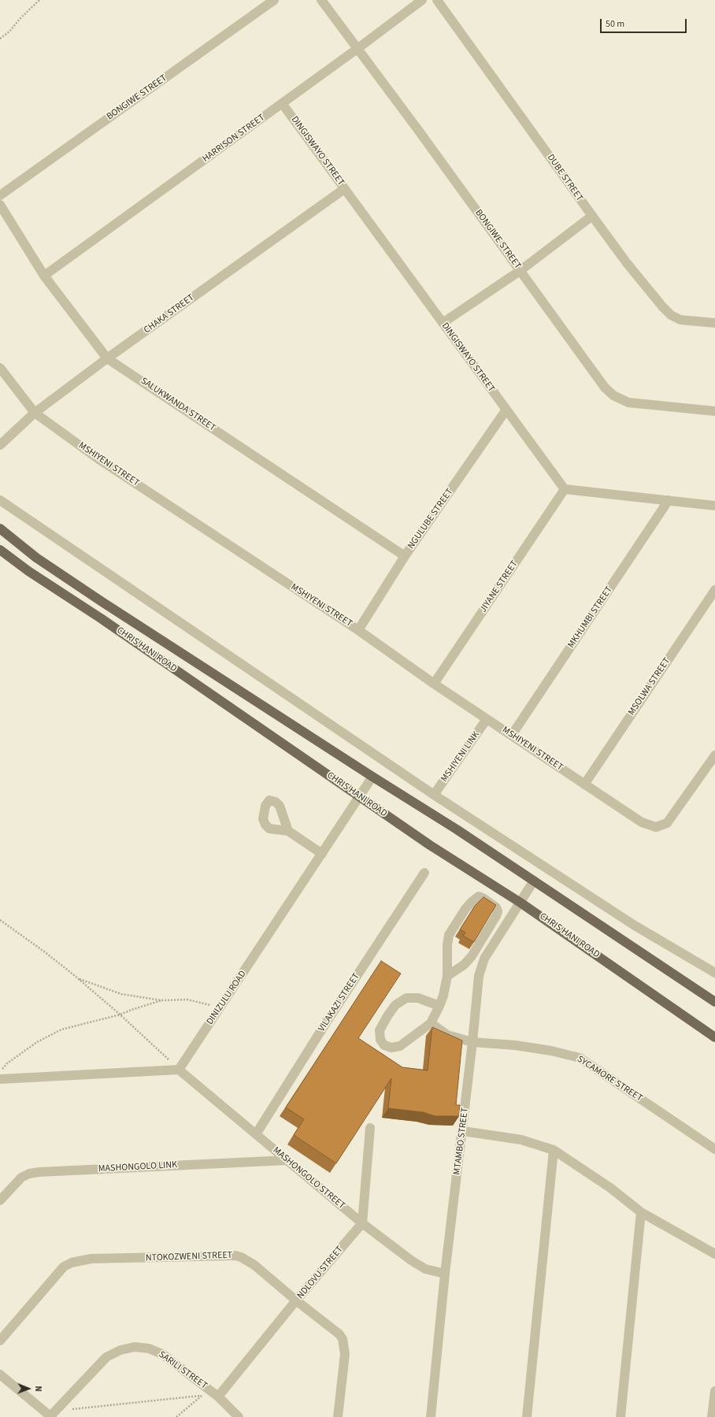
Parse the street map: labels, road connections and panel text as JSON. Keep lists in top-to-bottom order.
{
  "streets": {
    "main road": ["CHRIS HANI ROAD"],
    "street": [
      "BONGIWE STREET",
      "HARRISON STREET",
      "DINGISWAYO STREET",
      "DUBE STREET",
      "CHAKA STREET",
      "SALUKWANDA STREET",
      "MSHIYENI STREET",
      "NGULUBE STREET",
      "JIYANE STREET",
      "MKHUMBI STREET",
      "MSOLWA STREET",
      "MSHIYENI LINK",
      "DINIZULU ROAD",
      "VILAKAZI STREET",
      "SYCAMORE STREET",
      "MTAMBO STREET",
      "MASHONGOLO LINK",
      "MASHONGOLO STREET",
      "NTOKOZWENI STREET",
      "NDLOVU STREET",
      "SARILI STREET"
    ]
  },
  "crossings": [
    ["BONGIWE STREET", "HARRISON STREET"],
    ["HARRISON STREET", "DINGISWAYO STREET"],
    ["HARRISON STREET", "SALUKWANDA STREET"],
    ["DINGISWAYO STREET", "CHAKA STREET"],
    ["DINGISWAYO STREET", "NGULUBE STREET"],
    ["DINGISWAYO STREET", "JIYANE STREET"],
    ["CHAKA STREET", "SALUKWANDA STREET"],
    ["CHAKA STREET", "MSHIYENI STREET"],
    ["SALUKWANDA STREET", "NGULUBE STREET"],
    ["MSHIYENI STREET", "NGULUBE STREET"],
    ["MSHIYENI STREET", "JIYANE STREET"],
    ["MSHIYENI STREET", "MKHUMBI STREET"],
    ["MSHIYENI STREET", "MSOLWA STREET"],
    ["MSHIYENI STREET", "MSHIYENI LINK"],
    ["CHRIS HANI ROAD", "DINIZULU ROAD"],
    ["CHRIS HANI ROAD", "MTAMBO STREET"],
    ["DINIZULU ROAD", "MASHONGOLO STREET"],
    ["VILAKAZI STREET", "MASHONGOLO STREET"],
    ["SYCAMORE STREET", "MTAMBO STREET"],
    ["MTAMBO STREET", "MASHONGOLO STREET"],
    ["MASHONGOLO LINK", "MASHONGOLO STREET"],
    ["MASHONGOLO STREET", "NDLOVU STREET"],
    ["NTOKOZWENI STREET", "NDLOVU STREET"],
    ["NDLOVU STREET", "SARILI STREET"]
  ],
  "scale_bar": "50 m",
  "north": "right"
}
